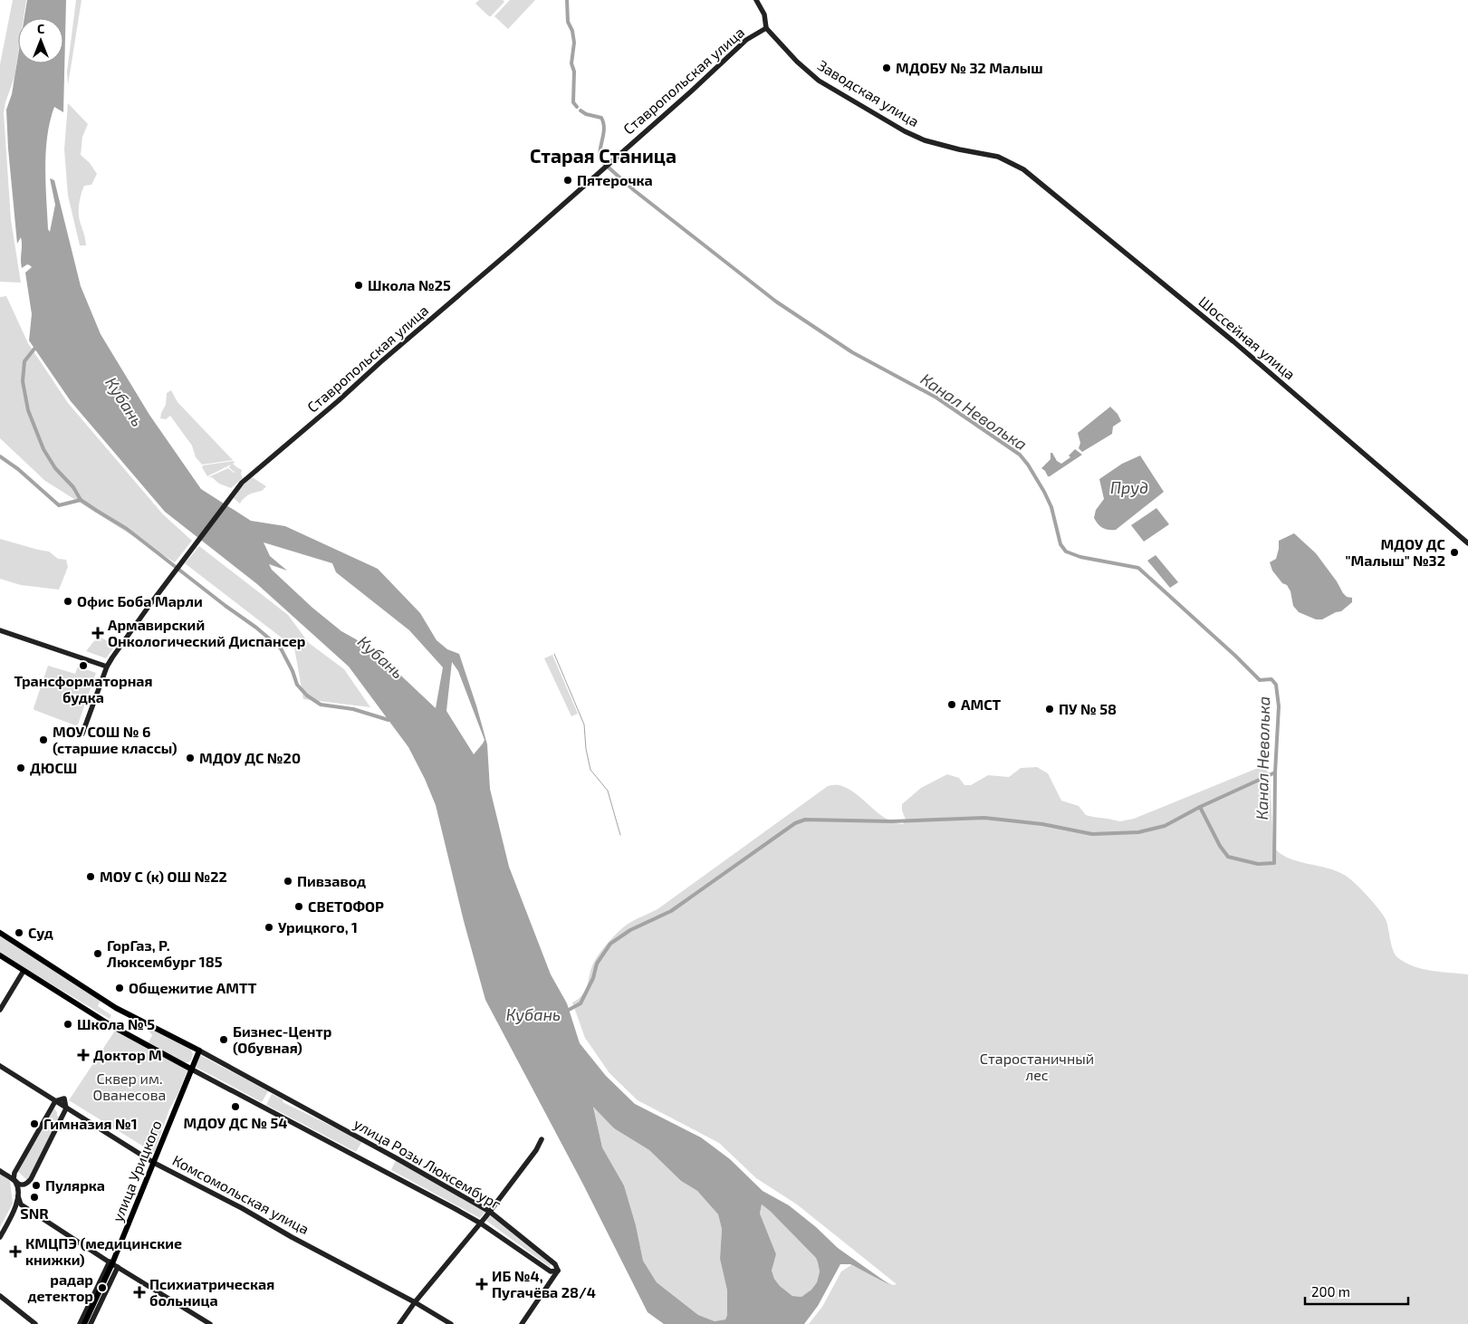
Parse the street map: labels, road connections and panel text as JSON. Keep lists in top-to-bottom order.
{
  "streets": {
    "main road": [
      "Ставропольская улица",
      "Заводская улица",
      "Шоссейная улица",
      "улица Розы Люксембург",
      "улица Урицкого",
      "Комсомольская улица"
    ]
  },
  "crossings": [
    ["Ставропольская улица", "Заводская улица"],
    ["Заводская улица", "Шоссейная улица"],
    ["улица Розы Люксембург", "улица Урицкого"],
    ["улица Урицкого", "Комсомольская улица"]
  ],
  "districts": ["Старая Станица"],
  "water": ["Кубань", "Канал Неволька", "Пруд"],
  "parks": ["Старостаничный лес", "Сквер им. Ованесова"],
  "places": {
    "other": [
      "МДОБУ № 32 Малыш",
      "Пятерочка",
      "Школа №25",
      "МДОУ ДС \"Малыш\" №32",
      "Офис Боба Марли",
      "Трансформаторная будка",
      "АМСТ",
      "ПУ № 58",
      "МОУ СОШ № 6 (старшие классы)",
      "МДОУ ДС №20",
      "ДЮСШ",
      "МОУ С (к) ОШ №22",
      "Пивзавод",
      "СВЕТОФОР",
      "Урицкого, 1",
      "Суд",
      "ГорГаз, Р. Люксембург 185",
      "Общежитие АМТТ",
      "Школа № 5",
      "Бизнес-Центр (Обувная)",
      "МДОУ ДС № 54",
      "Гимназия №1",
      "Пулярка",
      "SNR",
      "радар детектор"
    ],
    "health": [
      "Армавирский Онкологический Диспансер",
      "Доктор М",
      "КМЦПЭ (медицинские книжки)",
      "ИБ №4, Пугачёва 28/4",
      "Психиатрическая больница"
    ]
  },
  "scale_bar": "200 m",
  "north": "top"
}
